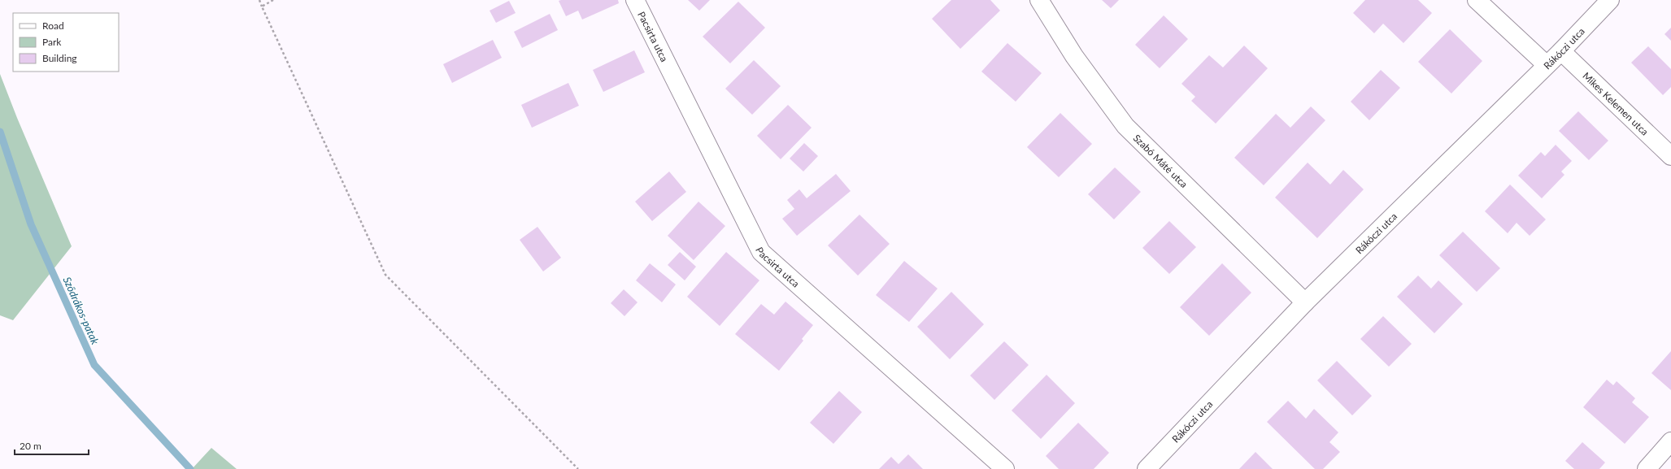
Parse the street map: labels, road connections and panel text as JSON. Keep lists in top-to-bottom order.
{
  "streets": {
    "street": [
      "Pacsirta utca",
      "Rákóczi utca",
      "Mikes Kelemen utca",
      "Szabó Máté utca"
    ]
  },
  "crossings": [
    ["Rákóczi utca", "Mikes Kelemen utca"],
    ["Rákóczi utca", "Szabó Máté utca"]
  ],
  "water": ["Sződrákos-patak"],
  "legend": ["Road", "Park", "Building"],
  "scale_bar": "20 m"
}
